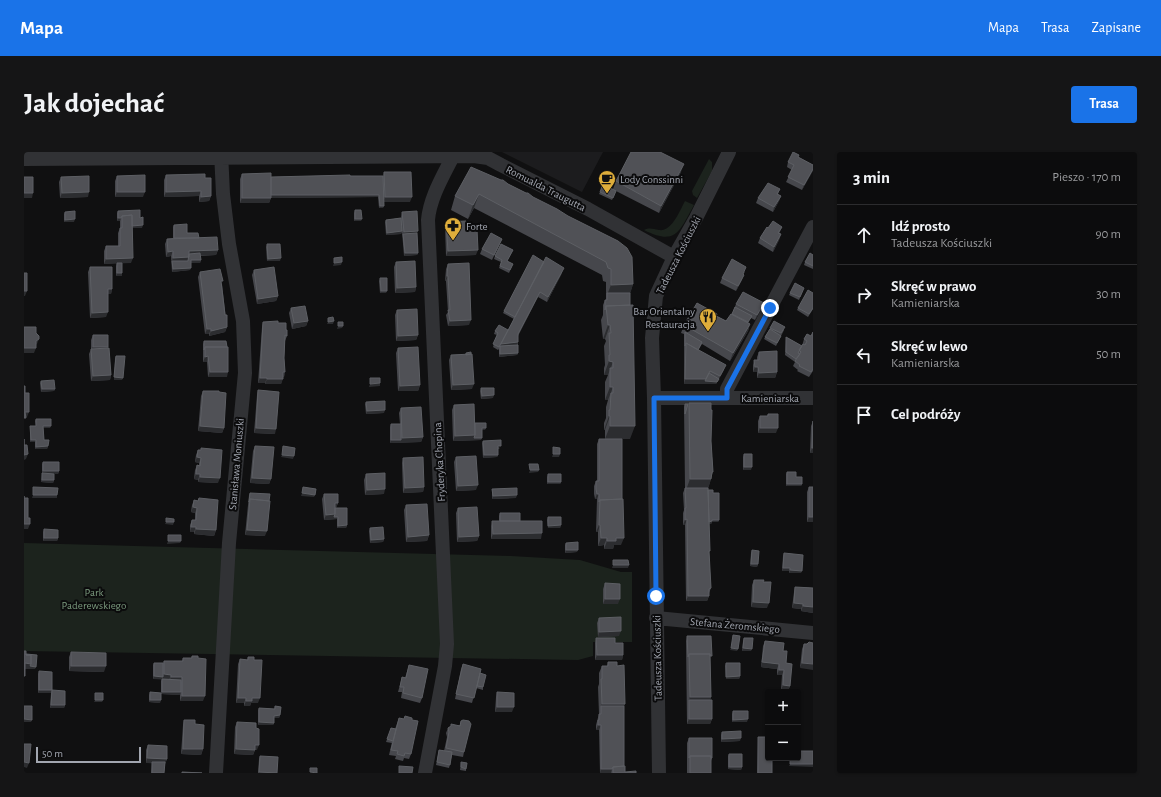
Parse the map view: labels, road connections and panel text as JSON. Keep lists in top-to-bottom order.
{
  "streets": {
    "street": [
      "Romualda Traugutta",
      "Tadeusza Kościuszki",
      "Kamieniarska",
      "Fryderyka Chopina",
      "Stanisława Moniuszki",
      "Stefana Żeromskiego"
    ]
  },
  "crossings": [
    ["Romualda Traugutta", "Tadeusza Kościuszki"],
    ["Romualda Traugutta", "Fryderyka Chopina"],
    ["Romualda Traugutta", "Stanisława Moniuszki"],
    ["Tadeusza Kościuszki", "Kamieniarska"],
    ["Tadeusza Kościuszki", "Stefana Żeromskiego"]
  ],
  "parks": ["Park Paderewskiego"],
  "places": {
    "cafe": ["Lody Conssinni"],
    "pharmacy": ["Forte"],
    "restaurant": ["Bar Orientalny Restauracja"]
  },
  "scale_bar": "50 m",
  "page": {
    "header": "Mapa",
    "nav": ["Mapa", "Trasa", "Zapisane"],
    "buttons": "Trasa",
    "title": "Jak dojechać",
    "heading": ["3 min", "Pieszo · 170 m"],
    "list": [
      ["Idź prosto", "Tadeusza Kościuszki", "90 m"],
      ["Skręć w prawo", "Kamieniarska", "30 m"],
      ["Skręć w lewo", "Kamieniarska", "50 m"],
      "Cel podróży"
    ],
    "map_buttons": ["+", "−"],
    "scale": "50 m"
  }
}
